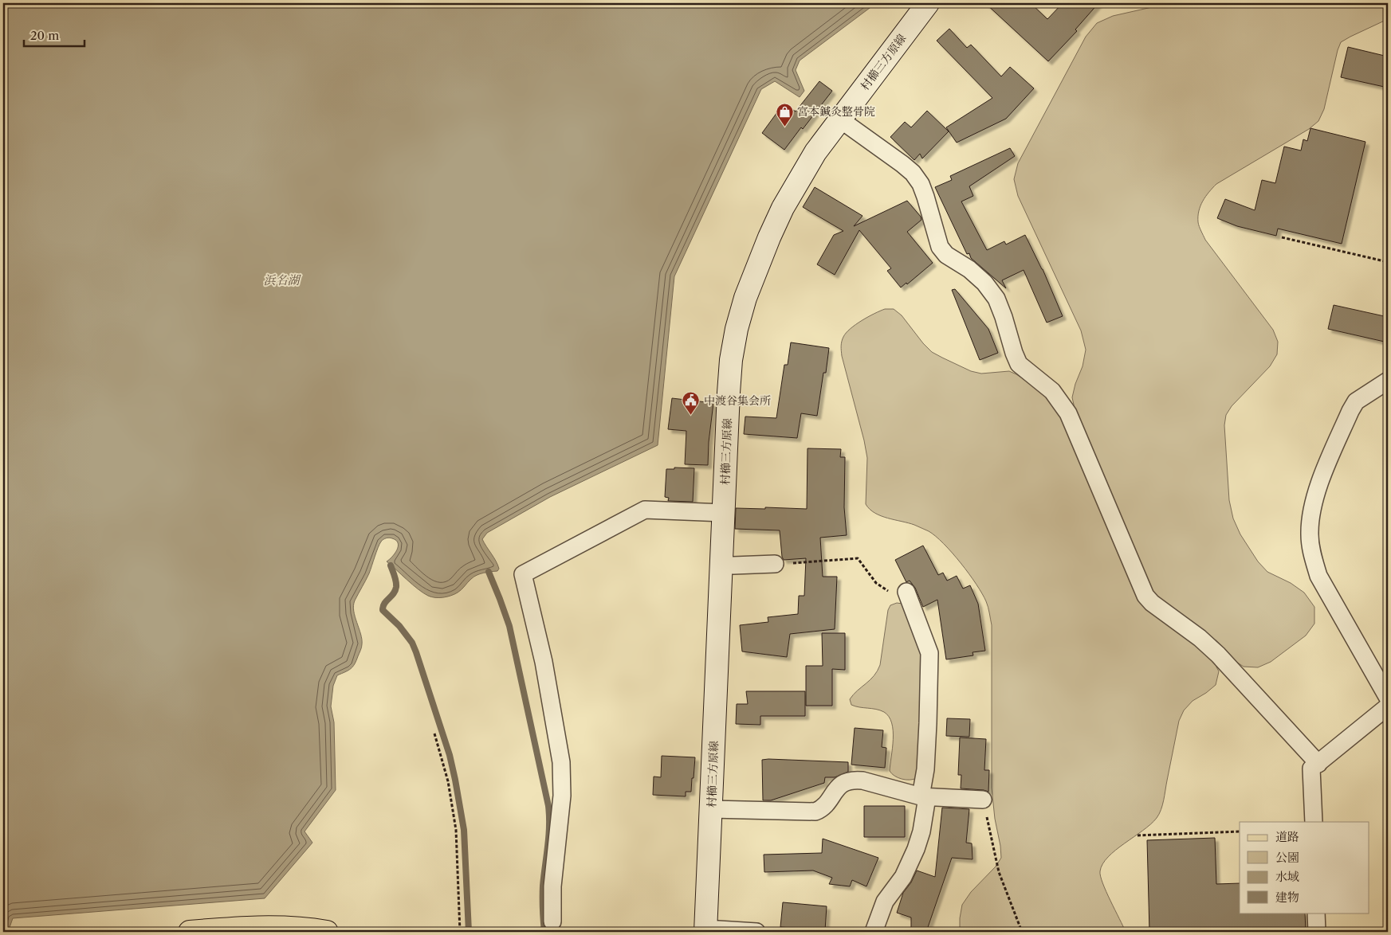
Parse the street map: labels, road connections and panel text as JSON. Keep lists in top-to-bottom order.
{
  "streets": {
    "main road": ["村櫛三方原線"]
  },
  "water": ["浜名湖"],
  "places": {
    "shop": ["宮本鍼灸整骨院"],
    "public building": ["中渡谷集会所"]
  },
  "legend": [
    "道路",
    "公園",
    "水域",
    "建物"
  ],
  "scale_bar": "20 m"
}
